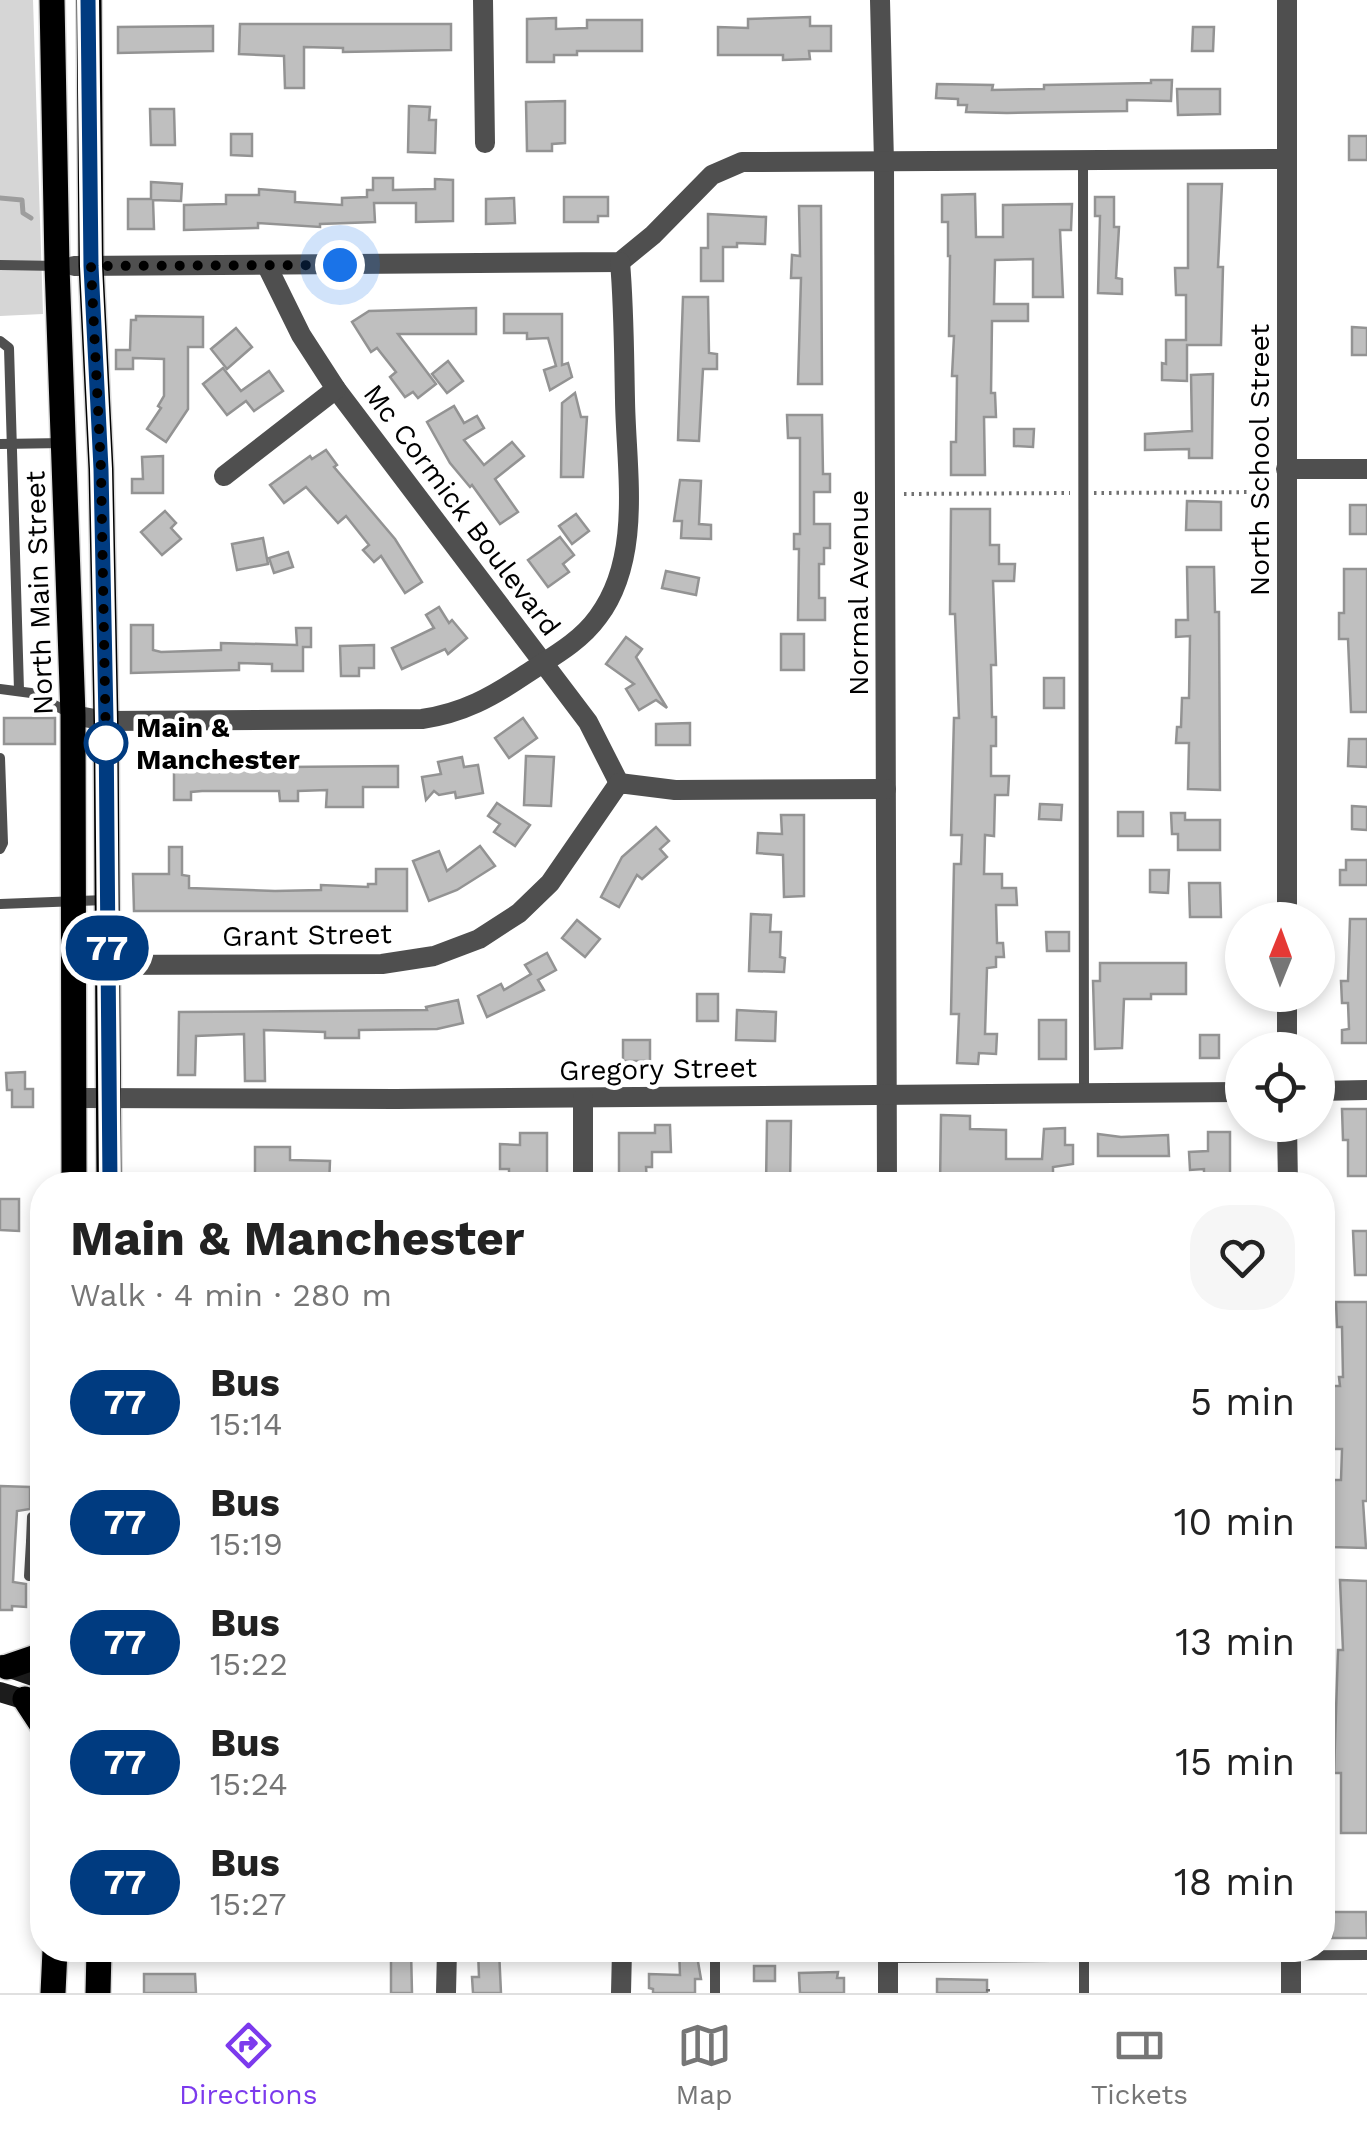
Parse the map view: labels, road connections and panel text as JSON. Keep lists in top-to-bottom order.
{
  "streets": {
    "main road": ["North Main Street"],
    "street": [
      "North School Street",
      "Mc Cormick Boulevard",
      "Normal Avenue",
      "Grant Street",
      "Gregory Street"
    ]
  },
  "crossings": [
    ["Mc Cormick Boulevard", "Grant Street"],
    ["North Main Street", "Grant Street"],
    ["North Main Street", "Gregory Street"],
    ["Normal Avenue", "Gregory Street"]
  ],
  "places": ["Main & Manchester"],
  "lines": ["bus line 77"],
  "north": "top",
  "page": {
    "on_map": "77",
    "heading": ["Main & Manchester", "Walk · 4 min · 280 m"],
    "list": [
      {
        "mark": "77",
        "name": "Bus",
        "note": "15:14",
        "value": "5 min"
      },
      {
        "mark": "77",
        "name": "Bus",
        "note": "15:19",
        "value": "10 min"
      },
      {
        "mark": "77",
        "name": "Bus",
        "note": "15:22",
        "value": "13 min"
      },
      {
        "mark": "77",
        "name": "Bus",
        "note": "15:24",
        "value": "15 min"
      },
      {
        "mark": "77",
        "name": "Bus",
        "note": "15:27",
        "value": "18 min"
      }
    ],
    "tabs": ["Directions", "Map", "Tickets"]
  }
}
